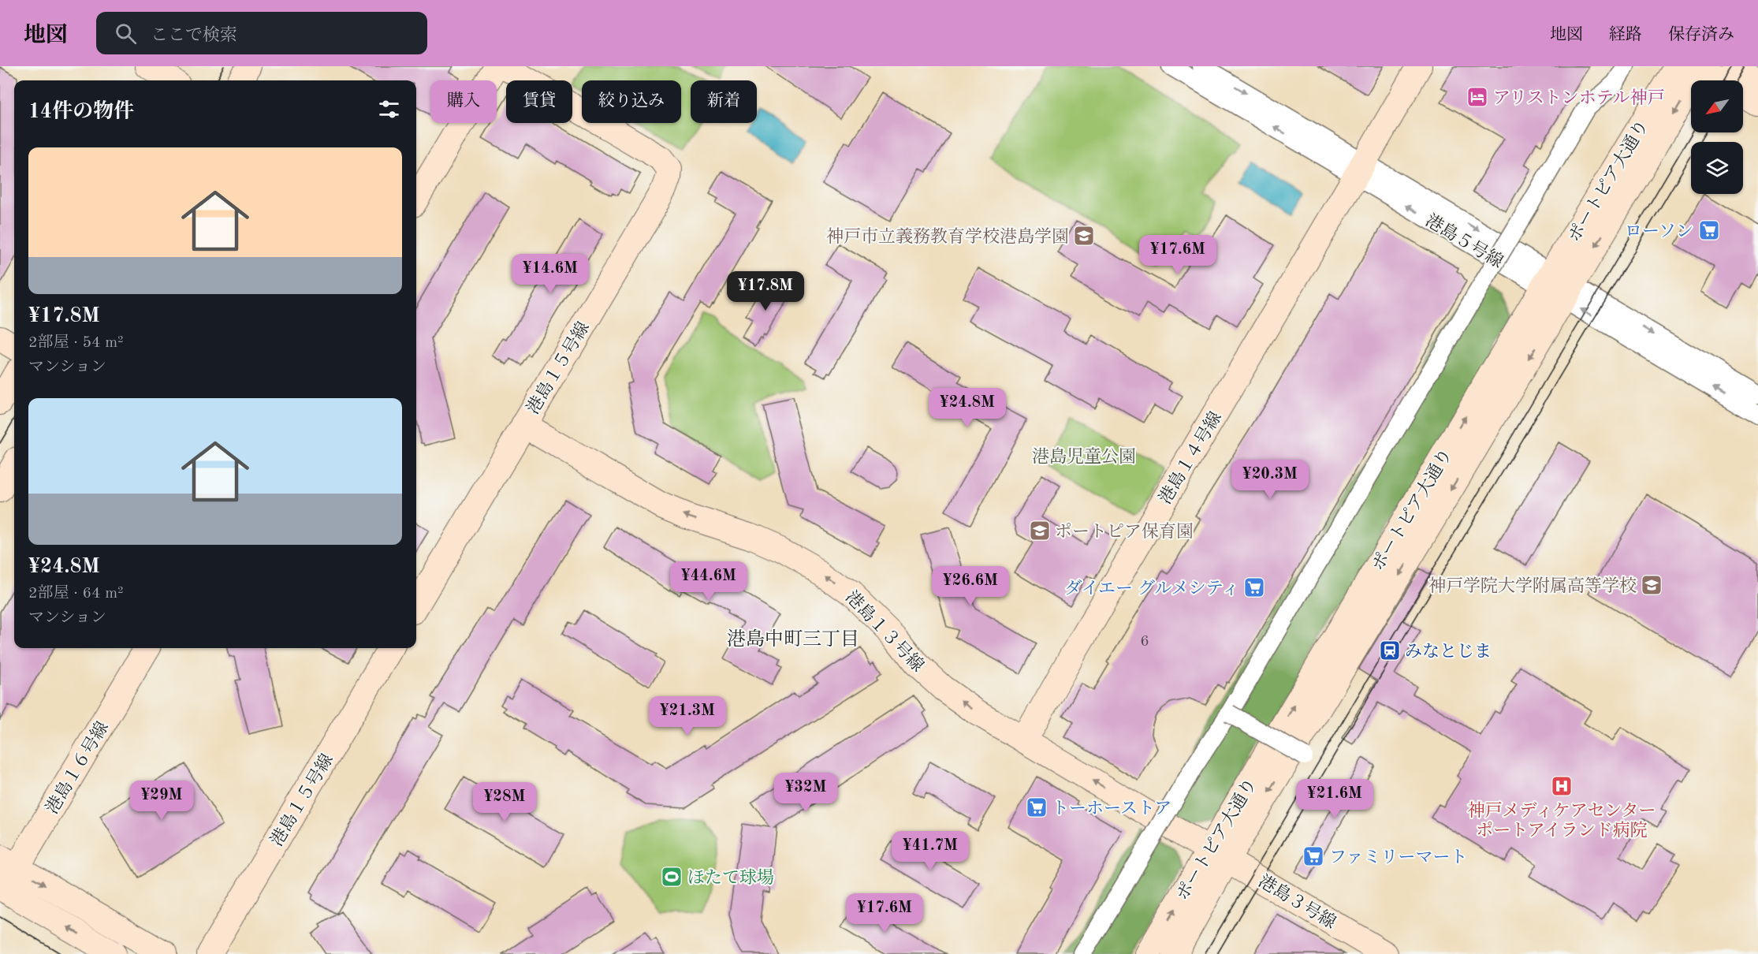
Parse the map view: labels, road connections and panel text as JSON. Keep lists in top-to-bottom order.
{
  "streets": {
    "street": [
      "ポートピア大通り",
      "港島５号線",
      "港島１５号線",
      "港島１４号線",
      "港島１３号線",
      "港島１６号線",
      "港島３号線"
    ]
  },
  "crossings": [
    ["ポートピア大通り", "港島５号線"],
    ["ポートピア大通り", "港島１３号線"],
    ["ポートピア大通り", "港島３号線"],
    ["港島５号線", "港島１４号線"],
    ["港島１５号線", "港島１３号線"],
    ["港島１４号線", "港島１３号線"],
    ["港島１３号線", "港島３号線"]
  ],
  "one_way": ["港島１３号線"],
  "districts": ["港島中町三丁目"],
  "parks": ["港島児童公園"],
  "places": {
    "hotel": ["アリストンホテル神戸"],
    "supermarket": [
      "ローソン",
      "ダイエー グルメシティ",
      "トーホーストア",
      "ファミリーマート"
    ],
    "school or university": ["神戸市立義務教育学校港島学園", "ポートピア保育園", "神戸学院大学附属高等学校"],
    "station": ["みなとじま"],
    "hospital": ["神戸メディケアセンター ポートアイランド病院"],
    "sports": ["ほたて球場"]
  },
  "house_numbers": ["6"],
  "north": "bottom left",
  "page": {
    "header": "地図",
    "search": "ここで検索",
    "nav": ["地図", "経路", "保存済み"],
    "chip": [
      "購入",
      "賃貸",
      "絞り込み",
      "新着"
    ],
    "heading": "14件の物件",
    "list": [
      {
        "name": "¥17.8M",
        "note": "2部屋 · 54 m² · マンション"
      },
      {
        "name": "¥24.8M",
        "note": "2部屋 · 64 m² · マンション"
      }
    ],
    "price": [
      "¥17.6M",
      "¥14.6M",
      "¥17.8M",
      "¥24.8M",
      "¥20.3M",
      "¥44.6M",
      "¥26.6M",
      "¥21.3M",
      "¥32M",
      "¥21.6M",
      "¥29M",
      "¥28M",
      "¥41.7M",
      "¥17.6M"
    ]
  }
}
